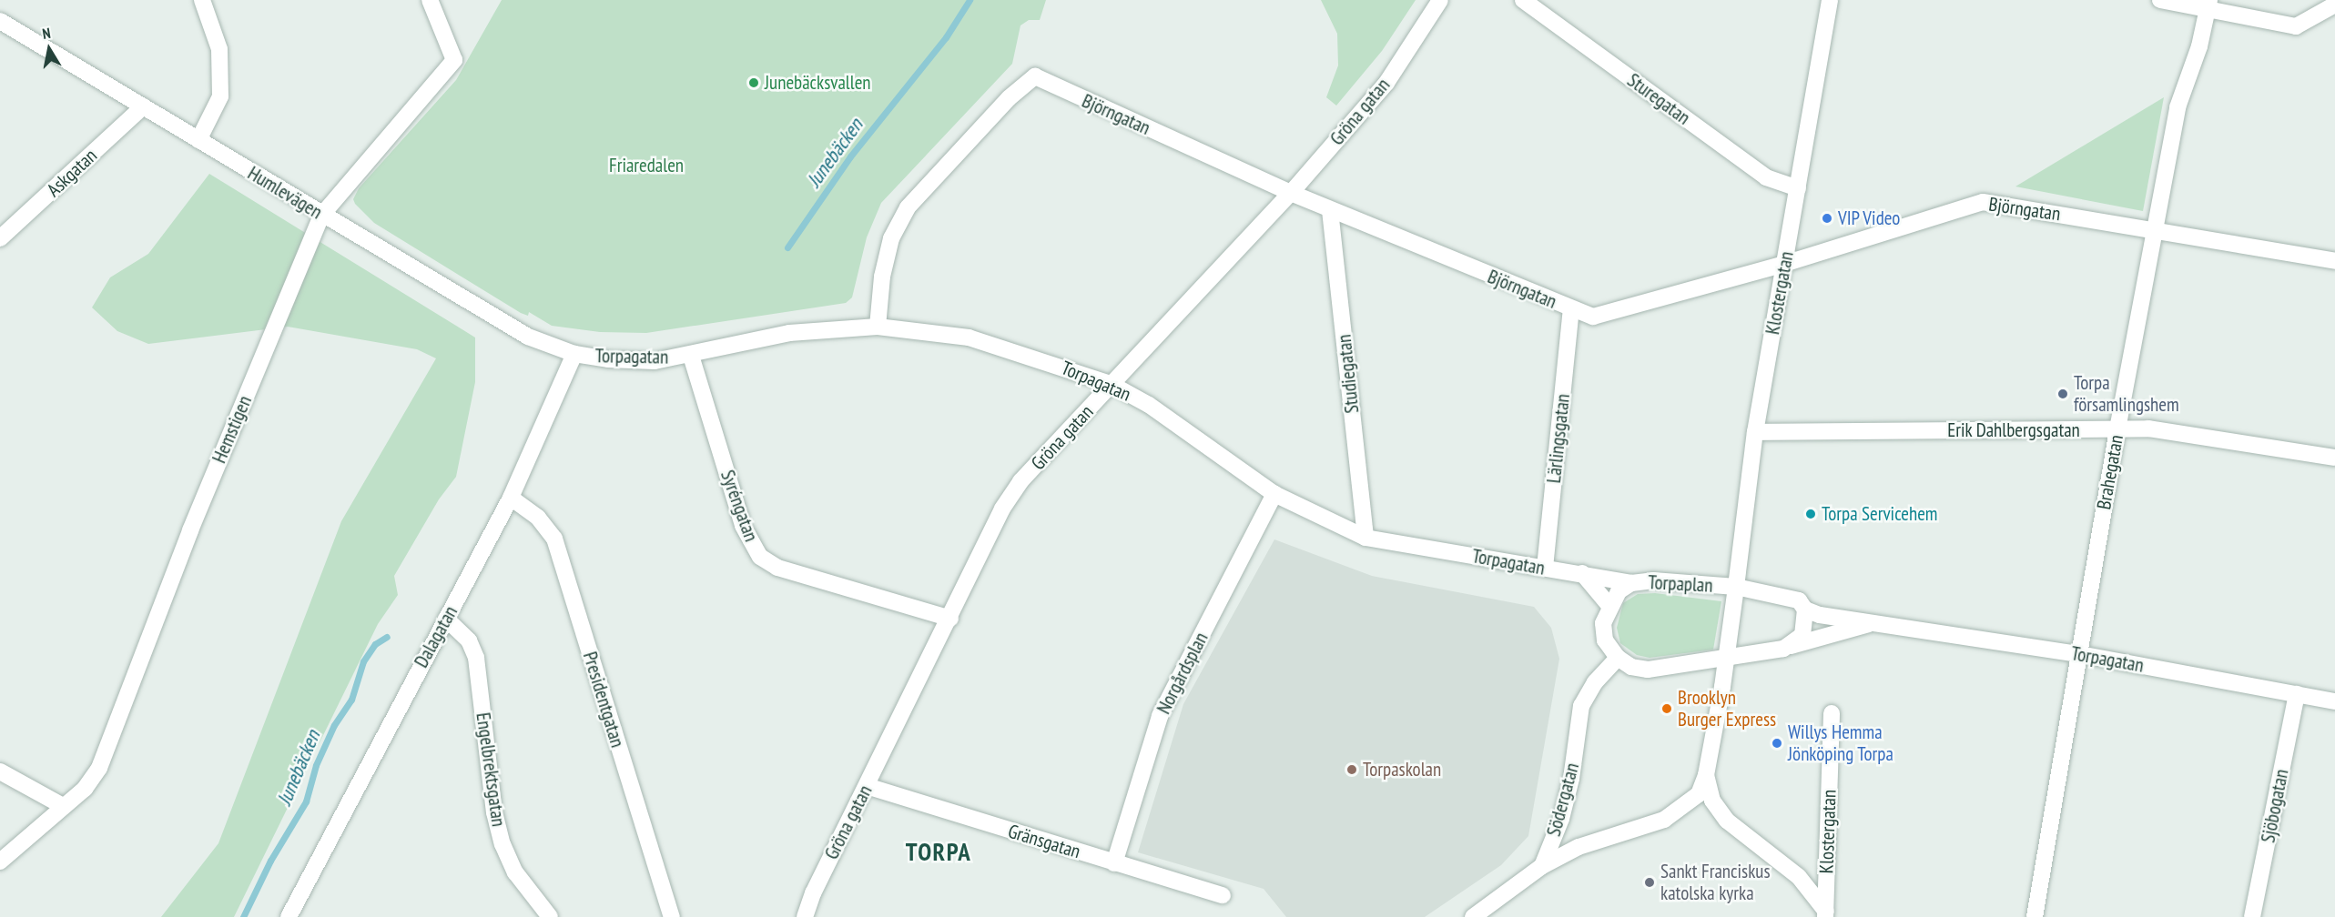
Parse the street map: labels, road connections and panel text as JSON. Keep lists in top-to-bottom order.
{
  "streets": {
    "street": [
      "Sturegatan",
      "Gröna gatan",
      "Björngatan",
      "Askgatan",
      "Humlevägen",
      "Klostergatan",
      "Torpagatan",
      "Studiegatan",
      "Hemstigen",
      "Erik Dahlbergsgatan",
      "Lärlingsgatan",
      "Brahegatan",
      "Syréngatan",
      "Torpaplan",
      "Dalagatan",
      "Norgårdsplan",
      "Presidentgatan",
      "Engelbrektsgatan",
      "Södergatan",
      "Sjöbogatan",
      "Gränsgatan"
    ]
  },
  "crossings": [
    ["Sturegatan", "Klostergatan"],
    ["Gröna gatan", "Björngatan"],
    ["Gröna gatan", "Torpagatan"],
    ["Gröna gatan", "Syréngatan"],
    ["Gröna gatan", "Gränsgatan"],
    ["Björngatan", "Klostergatan"],
    ["Björngatan", "Torpagatan"],
    ["Björngatan", "Studiegatan"],
    ["Björngatan", "Lärlingsgatan"],
    ["Björngatan", "Brahegatan"],
    ["Askgatan", "Humlevägen"],
    ["Humlevägen", "Torpagatan"],
    ["Humlevägen", "Hemstigen"],
    ["Humlevägen", "Dalagatan"],
    ["Klostergatan", "Erik Dahlbergsgatan"],
    ["Klostergatan", "Torpaplan"],
    ["Torpagatan", "Studiegatan"],
    ["Torpagatan", "Lärlingsgatan"],
    ["Torpagatan", "Brahegatan"],
    ["Torpagatan", "Syréngatan"],
    ["Torpagatan", "Torpaplan"],
    ["Torpagatan", "Dalagatan"],
    ["Torpagatan", "Norgårdsplan"],
    ["Torpagatan", "Sjöbogatan"],
    ["Erik Dahlbergsgatan", "Brahegatan"],
    ["Torpaplan", "Södergatan"],
    ["Dalagatan", "Presidentgatan"],
    ["Dalagatan", "Engelbrektsgatan"],
    ["Norgårdsplan", "Gränsgatan"]
  ],
  "districts": ["TORPA"],
  "water": ["Junebäcken"],
  "parks": ["Friaredalen"],
  "places": [
    "Junebäcksvallen",
    "VIP Video",
    "Torpa församlingshem",
    "Torpa Servicehem",
    "Brooklyn Burger Express",
    "Willys Hemma Jönköping Torpa",
    "Torpaskolan",
    "Sankt Franciskus katolska kyrka"
  ],
  "north": "top"
}
